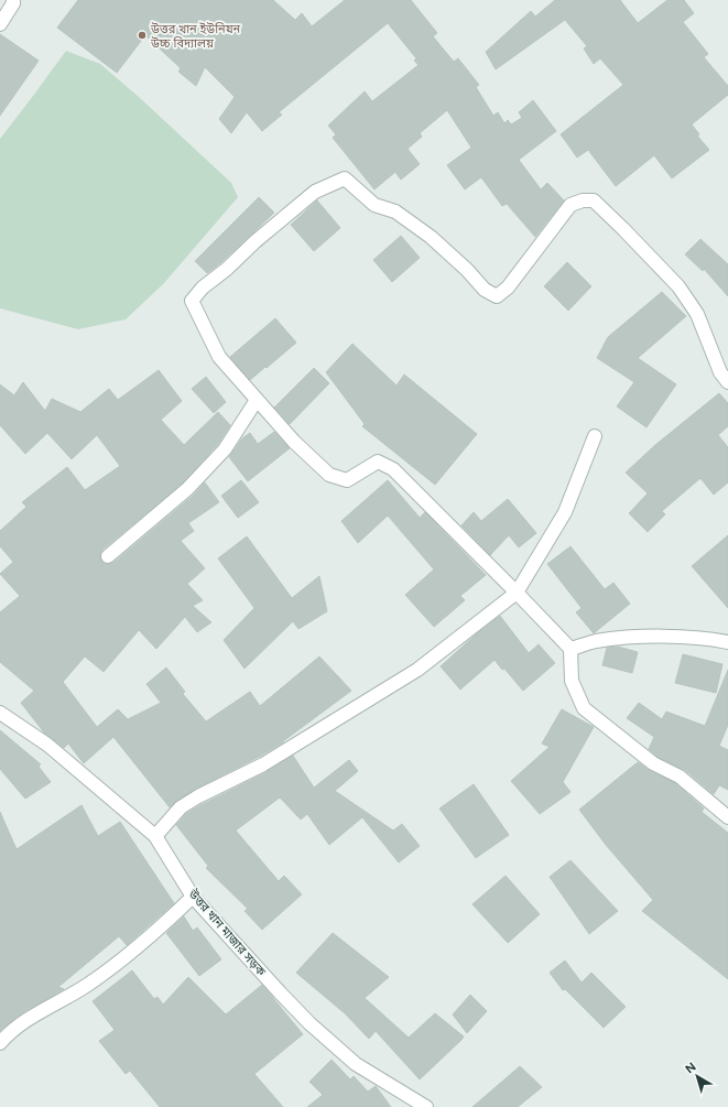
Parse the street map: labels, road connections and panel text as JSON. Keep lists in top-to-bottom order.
{
  "streets": {
    "street": ["উত্তর খান মাজার সড়ক"]
  },
  "places": ["উত্তর খান ইউনিয়ন উচ্চ বিদ্যালয়"],
  "north": "top left"
}
